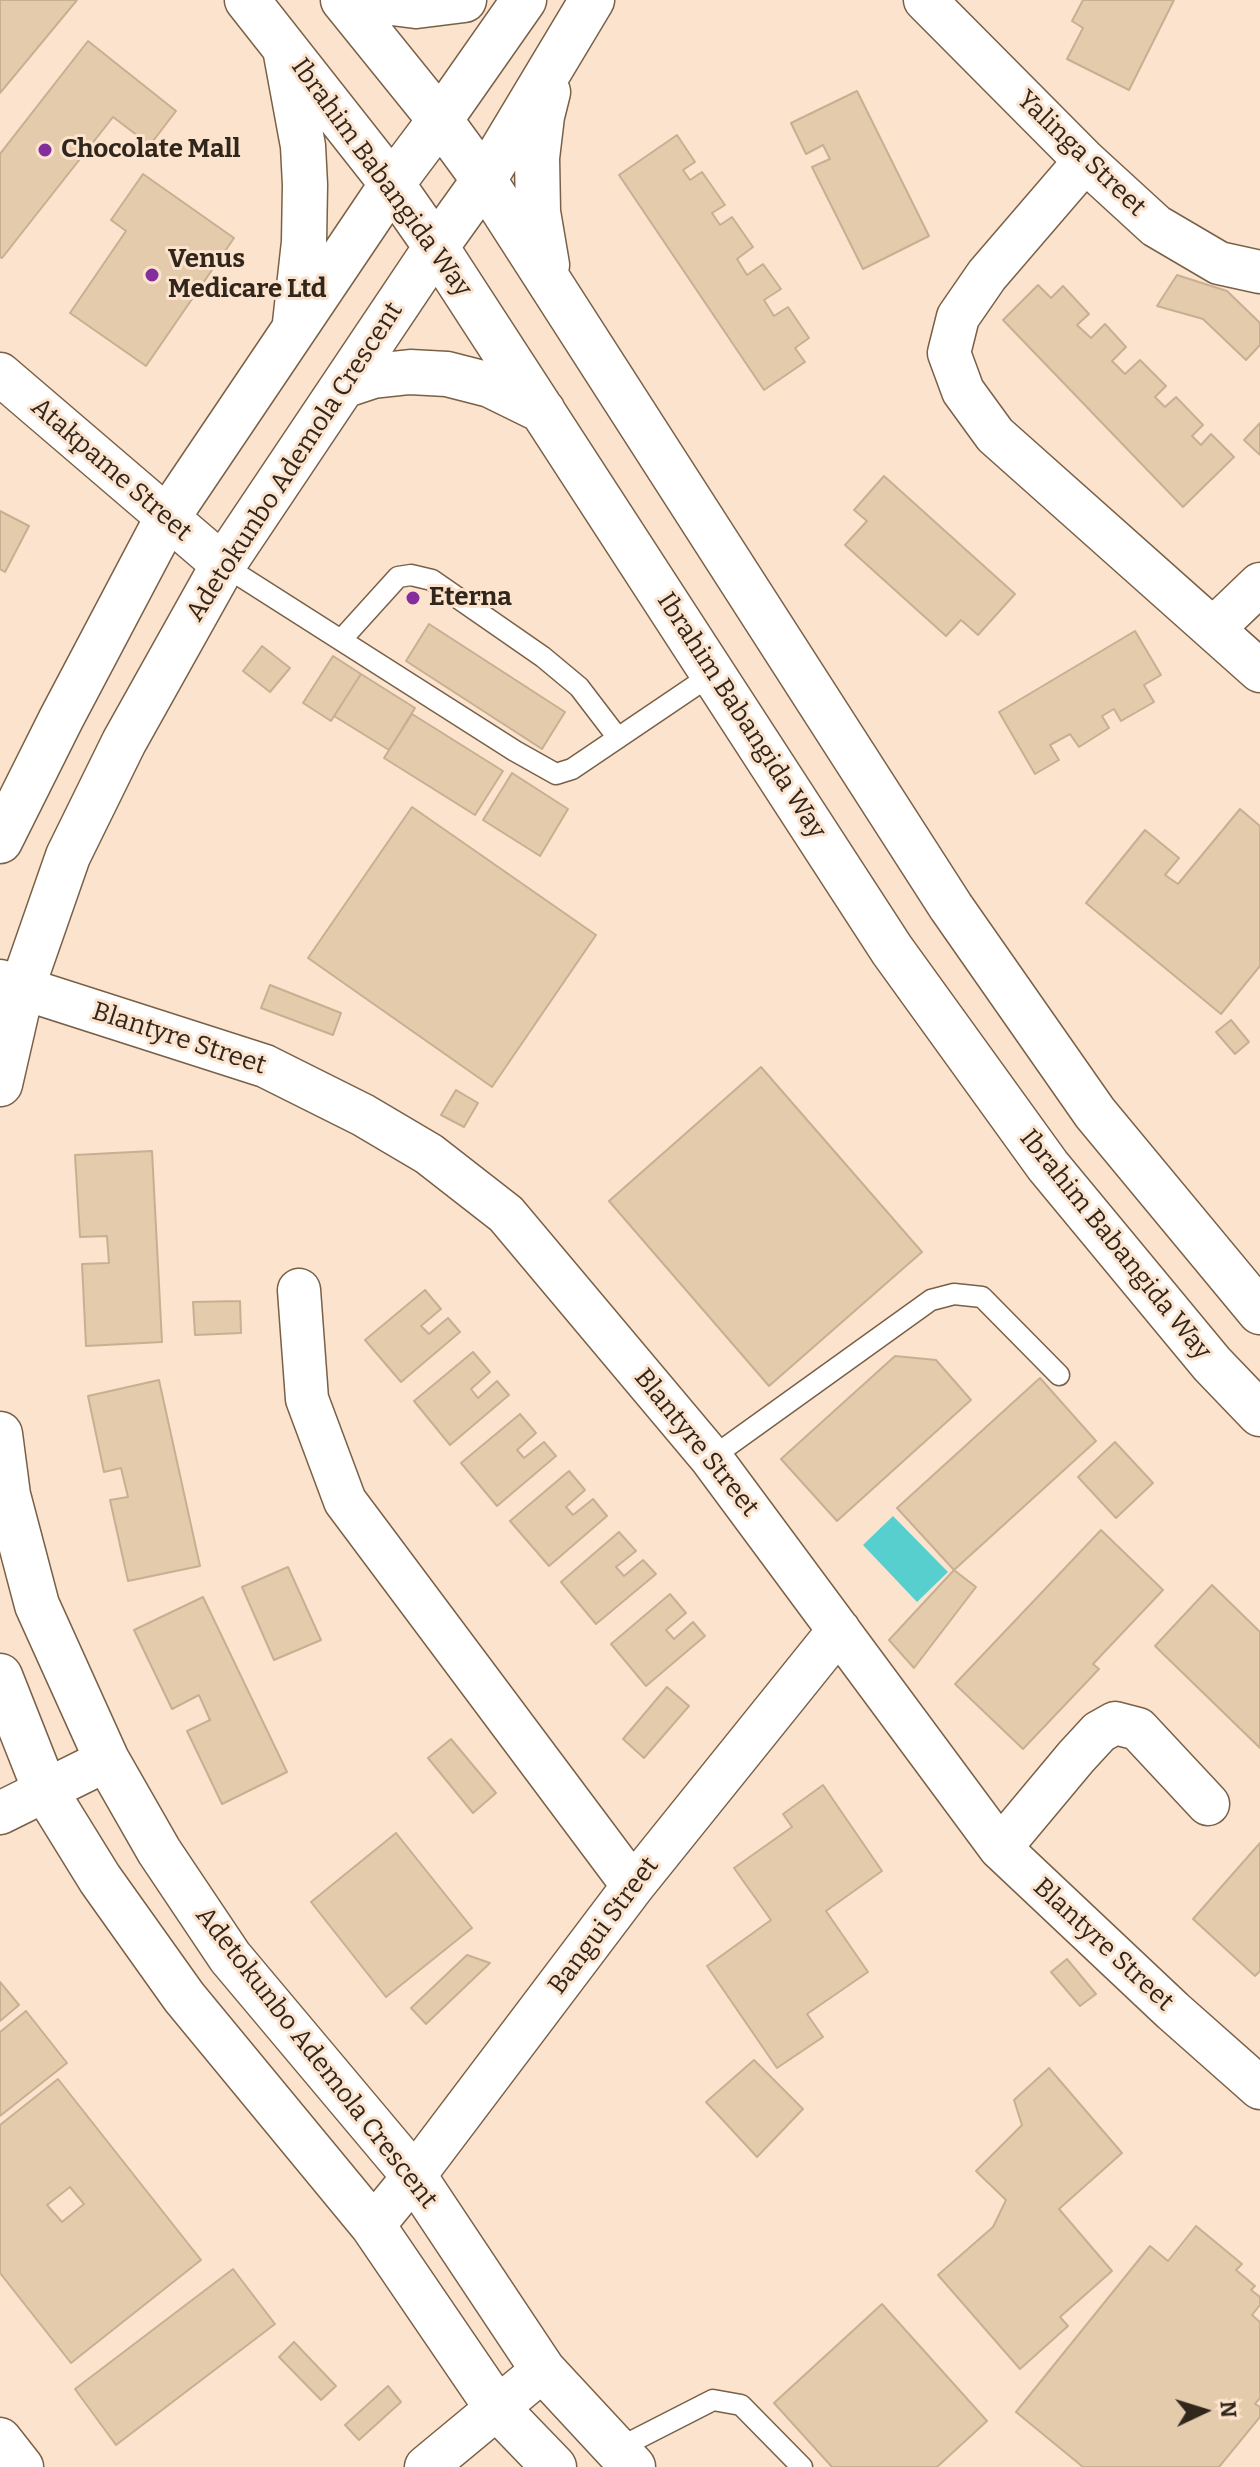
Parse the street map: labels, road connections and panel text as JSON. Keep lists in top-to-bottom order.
{
  "streets": {
    "main road": ["Ibrahim Babangida Way", "Adetokunbo Ademola Crescent"],
    "street": [
      "Yalinga Street",
      "Atakpame Street",
      "Blantyre Street",
      "Bangui Street"
    ]
  },
  "crossings": [
    ["Ibrahim Babangida Way", "Adetokunbo Ademola Crescent"],
    ["Adetokunbo Ademola Crescent", "Atakpame Street"],
    ["Adetokunbo Ademola Crescent", "Blantyre Street"],
    ["Adetokunbo Ademola Crescent", "Bangui Street"],
    ["Blantyre Street", "Bangui Street"]
  ],
  "places": ["Chocolate Mall", "Venus Medicare Ltd", "Eterna"],
  "north": "right"
}
